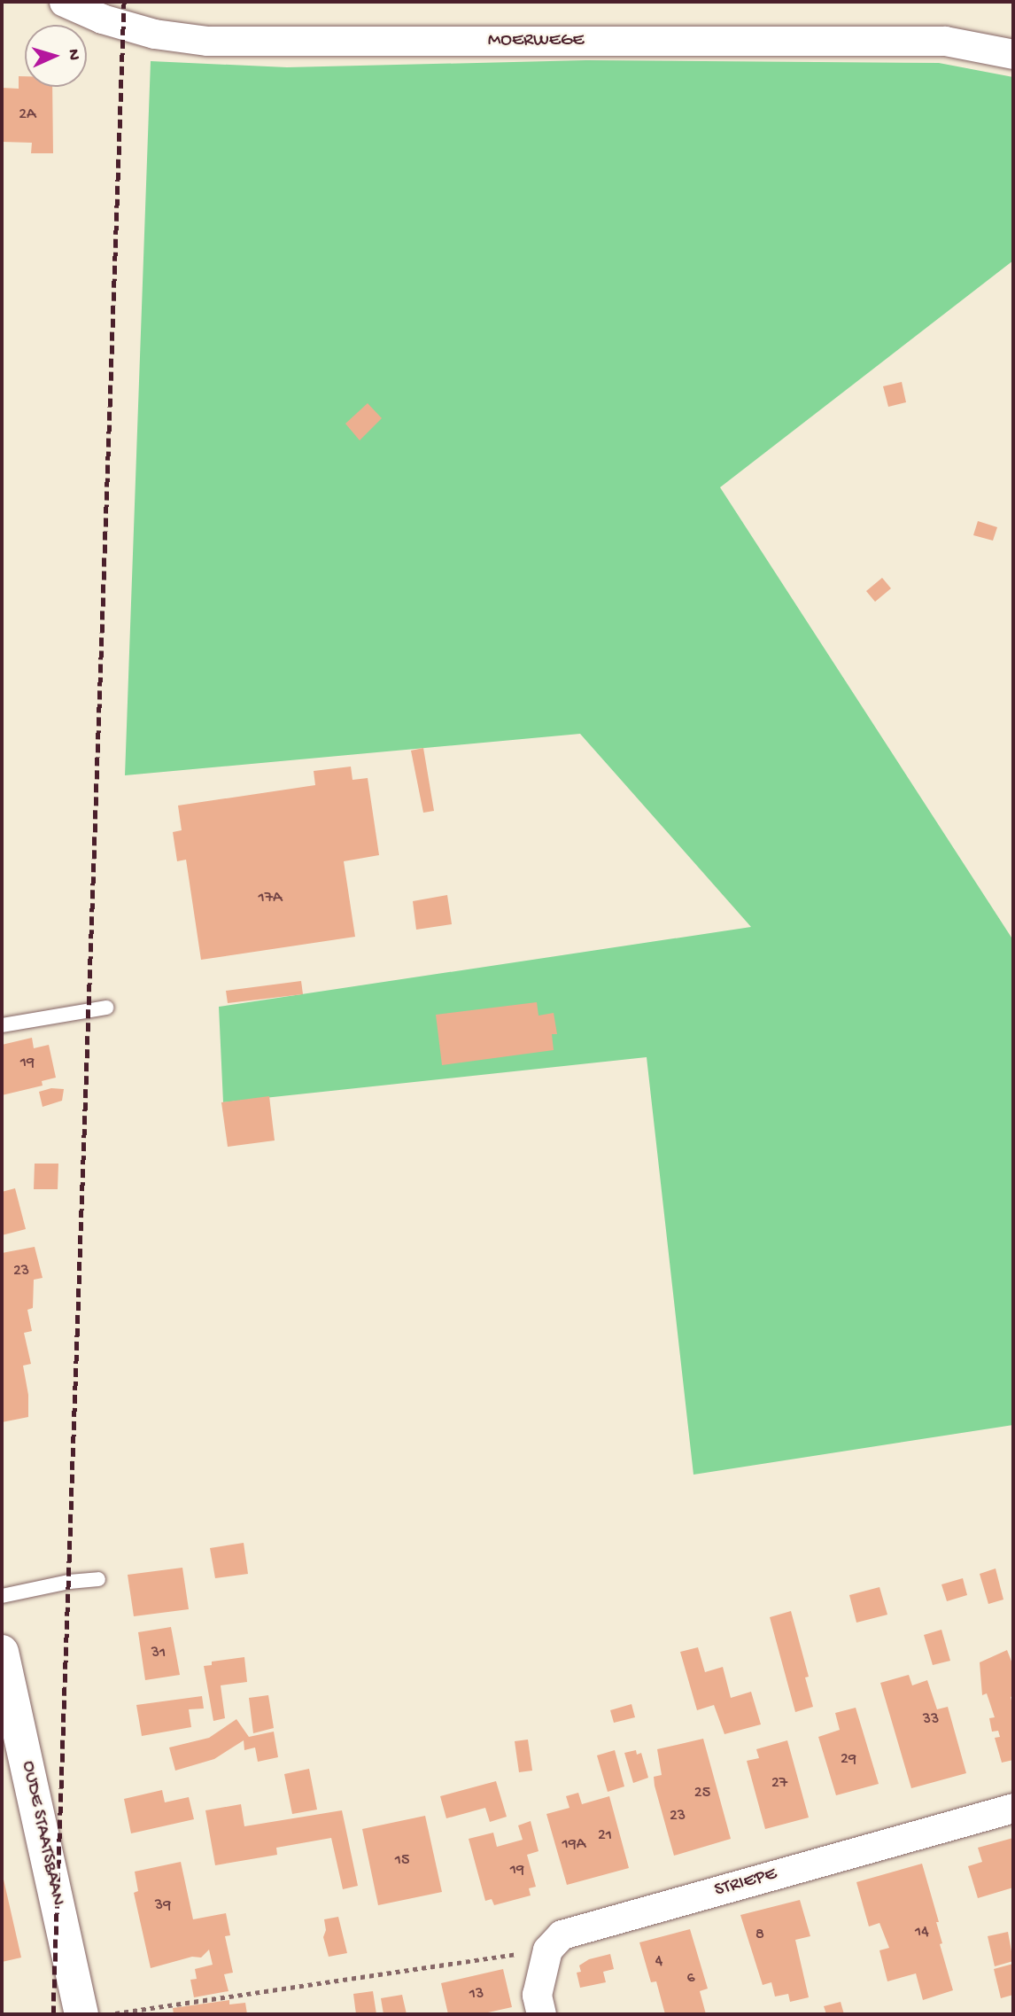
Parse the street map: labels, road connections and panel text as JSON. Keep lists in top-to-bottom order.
{
  "streets": {
    "street": ["MOERWEGE", "OUDE STAATSBAAN", "STRIEPE"]
  },
  "house_numbers": [
    "2A",
    "17A",
    "19",
    "23",
    "31",
    "33",
    "29",
    "27",
    "25",
    "23",
    "21",
    "19A",
    "15",
    "19",
    "39",
    "14",
    "8",
    "4",
    "6",
    "13"
  ],
  "north": "right"
}
